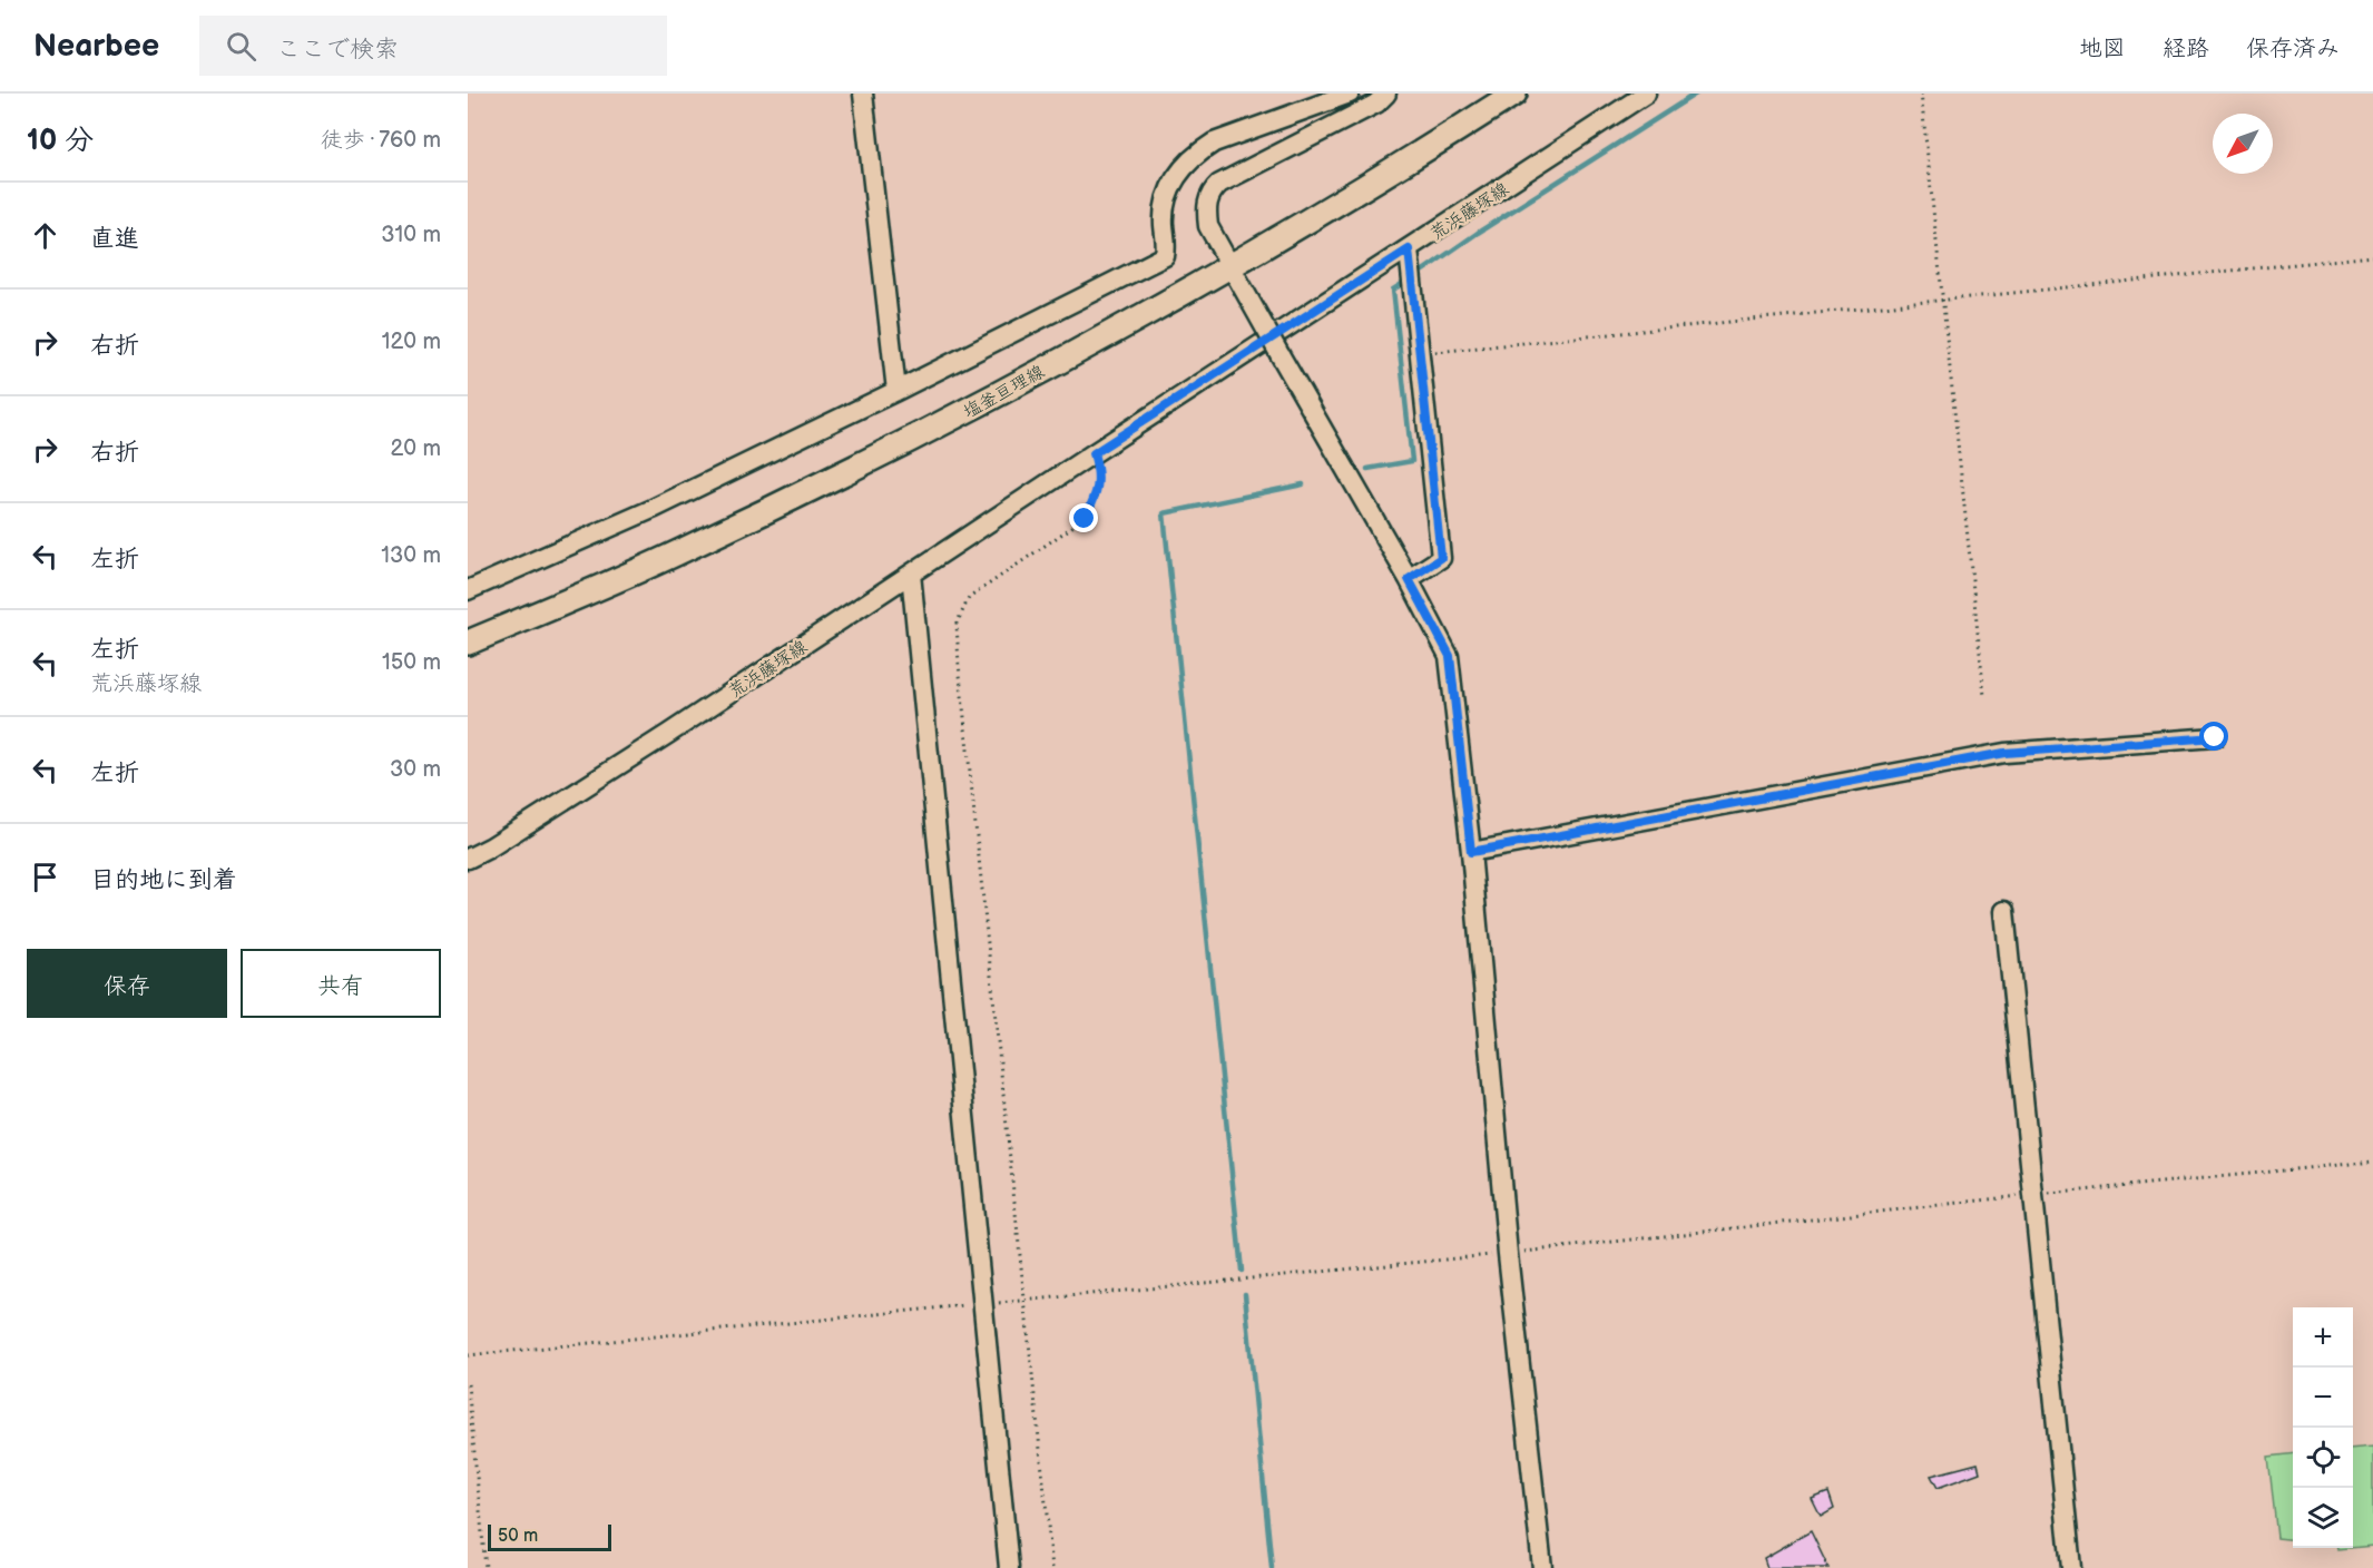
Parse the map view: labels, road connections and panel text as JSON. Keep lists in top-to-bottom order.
{
  "streets": {
    "main road": ["塩釜亘理線"],
    "street": ["荒浜藤塚線"]
  },
  "scale_bar": "50 m",
  "north": "bottom left",
  "page": {
    "header": "Nearbee",
    "search": "ここで検索",
    "nav": ["地図", "経路", "保存済み"],
    "heading": ["10 分", "徒歩 · 760 m"],
    "list": [
      ["直進", "310 m"],
      ["右折", "120 m"],
      ["右折", "20 m"],
      ["左折", "130 m"],
      ["左折", "荒浜藤塚線", "150 m"],
      ["左折", "30 m"],
      "目的地に到着"
    ],
    "buttons": ["保存", "共有"],
    "map_buttons": ["+", "−"],
    "scale": "50 m"
  }
}
